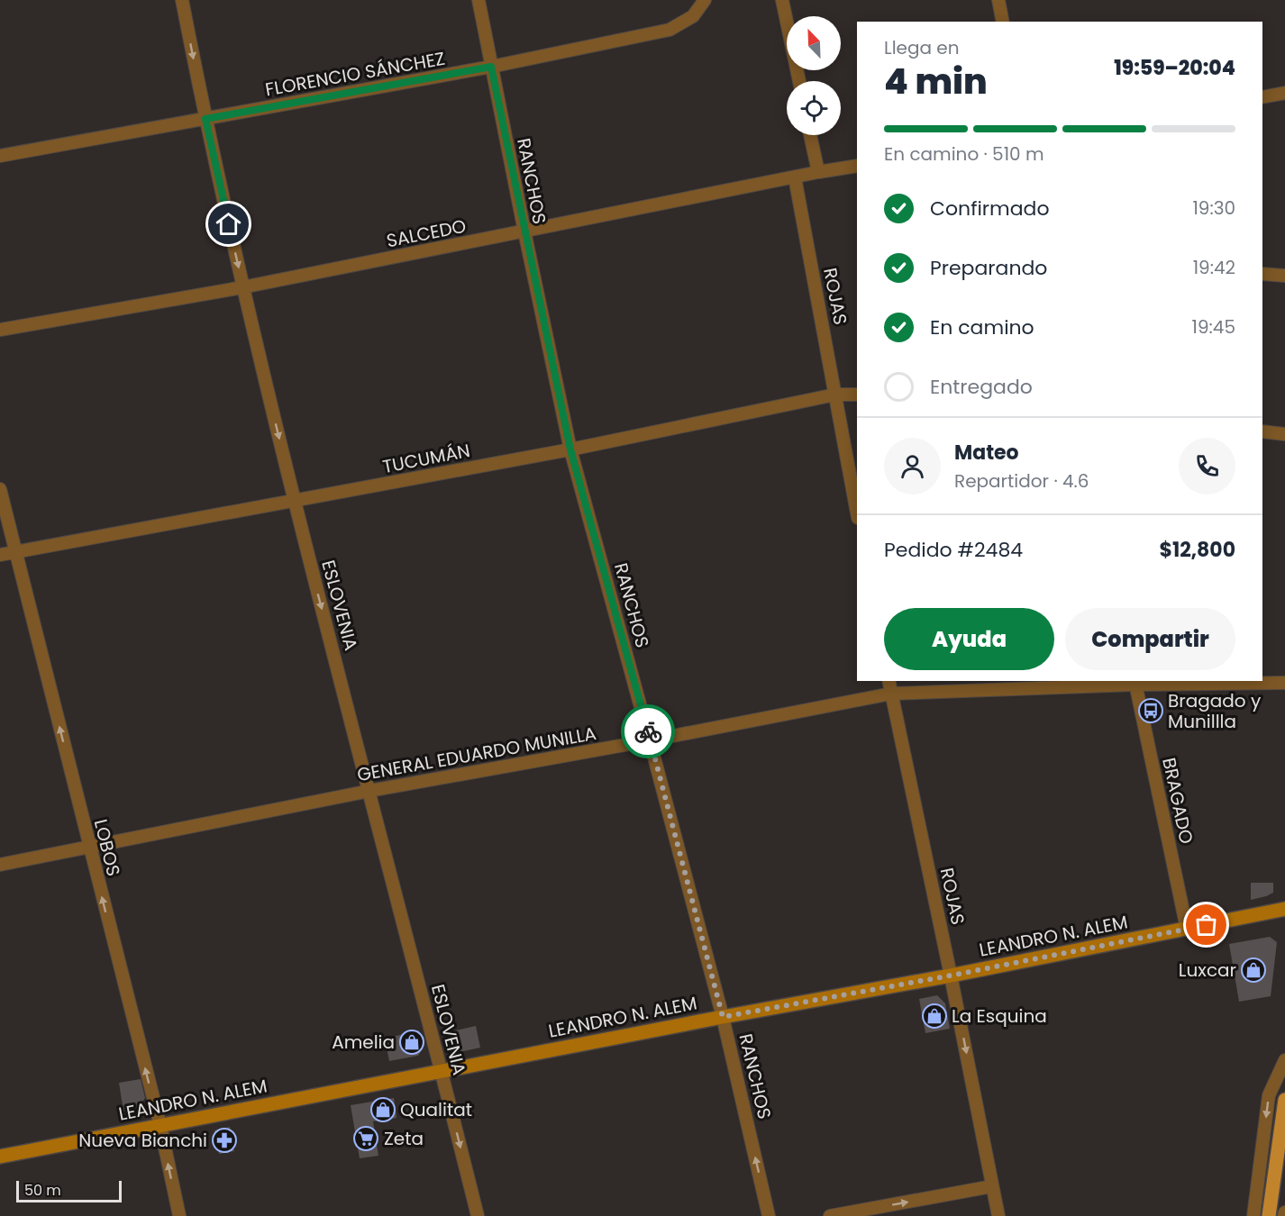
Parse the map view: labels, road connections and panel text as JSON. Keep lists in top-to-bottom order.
{
  "streets": {
    "street": [
      "FLORENCIO SÁNCHEZ",
      "RANCHOS",
      "SALCEDO",
      "ROJAS",
      "TUCUMÁN",
      "ESLOVENIA",
      "GENERAL EDUARDO MUNILLA",
      "BRAGADO",
      "LOBOS",
      "LEANDRO N. ALEM"
    ]
  },
  "crossings": [
    ["FLORENCIO SÁNCHEZ", "RANCHOS"],
    ["FLORENCIO SÁNCHEZ", "ESLOVENIA"],
    ["RANCHOS", "SALCEDO"],
    ["RANCHOS", "TUCUMÁN"],
    ["RANCHOS", "GENERAL EDUARDO MUNILLA"],
    ["RANCHOS", "LEANDRO N. ALEM"],
    ["SALCEDO", "ROJAS"],
    ["SALCEDO", "ESLOVENIA"],
    ["ROJAS", "TUCUMÁN"],
    ["ROJAS", "GENERAL EDUARDO MUNILLA"],
    ["ROJAS", "LEANDRO N. ALEM"],
    ["TUCUMÁN", "ESLOVENIA"],
    ["TUCUMÁN", "LOBOS"],
    ["ESLOVENIA", "GENERAL EDUARDO MUNILLA"],
    ["ESLOVENIA", "LEANDRO N. ALEM"],
    ["GENERAL EDUARDO MUNILLA", "BRAGADO"],
    ["GENERAL EDUARDO MUNILLA", "LOBOS"],
    ["BRAGADO", "LEANDRO N. ALEM"],
    ["LOBOS", "LEANDRO N. ALEM"]
  ],
  "one_way": ["ESLOVENIA", "LOBOS"],
  "places": {
    "bus stop": ["Bragado y Munillla"],
    "shop": [
      "Luxcar",
      "La Esquina",
      "Amelia",
      "Qualitat"
    ],
    "supermarket": ["Zeta"],
    "pharmacy": ["Nueva Bianchi"]
  },
  "scale_bar": "50 m",
  "north": "top left",
  "page": {
    "heading": ["4 min", "Llega en", "19:59–20:04"],
    "panel": [
      "Mateo",
      "Repartidor · 4.6",
      "Pedido #2484",
      "$12,800"
    ],
    "bar": "En camino · 510 m",
    "list": [
      ["Confirmado", "19:30"],
      ["Preparando", "19:42"],
      ["En camino", "19:45"],
      "Entregado"
    ],
    "buttons": ["Ayuda", "Compartir"],
    "scale": "50 m"
  }
}
